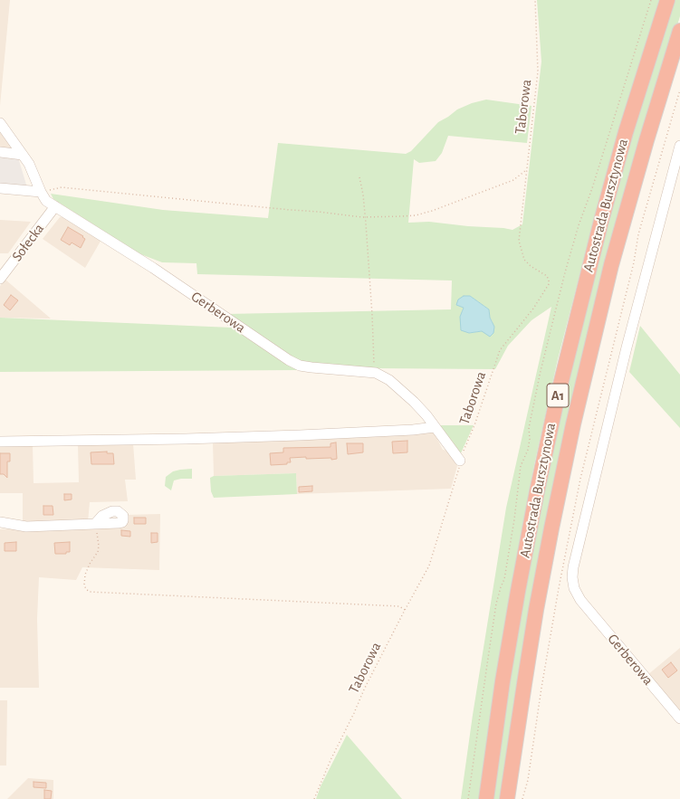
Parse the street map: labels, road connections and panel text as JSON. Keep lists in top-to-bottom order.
{
  "streets": {
    "highway": ["Autostrada Bursztynowa", "A1"],
    "street": ["Sołecka", "Gerberowa"],
    "path": ["Taborowa"]
  },
  "crossings": [
    ["Taborowa", "Gerberowa"],
    ["Sołecka", "Gerberowa"]
  ]
}
